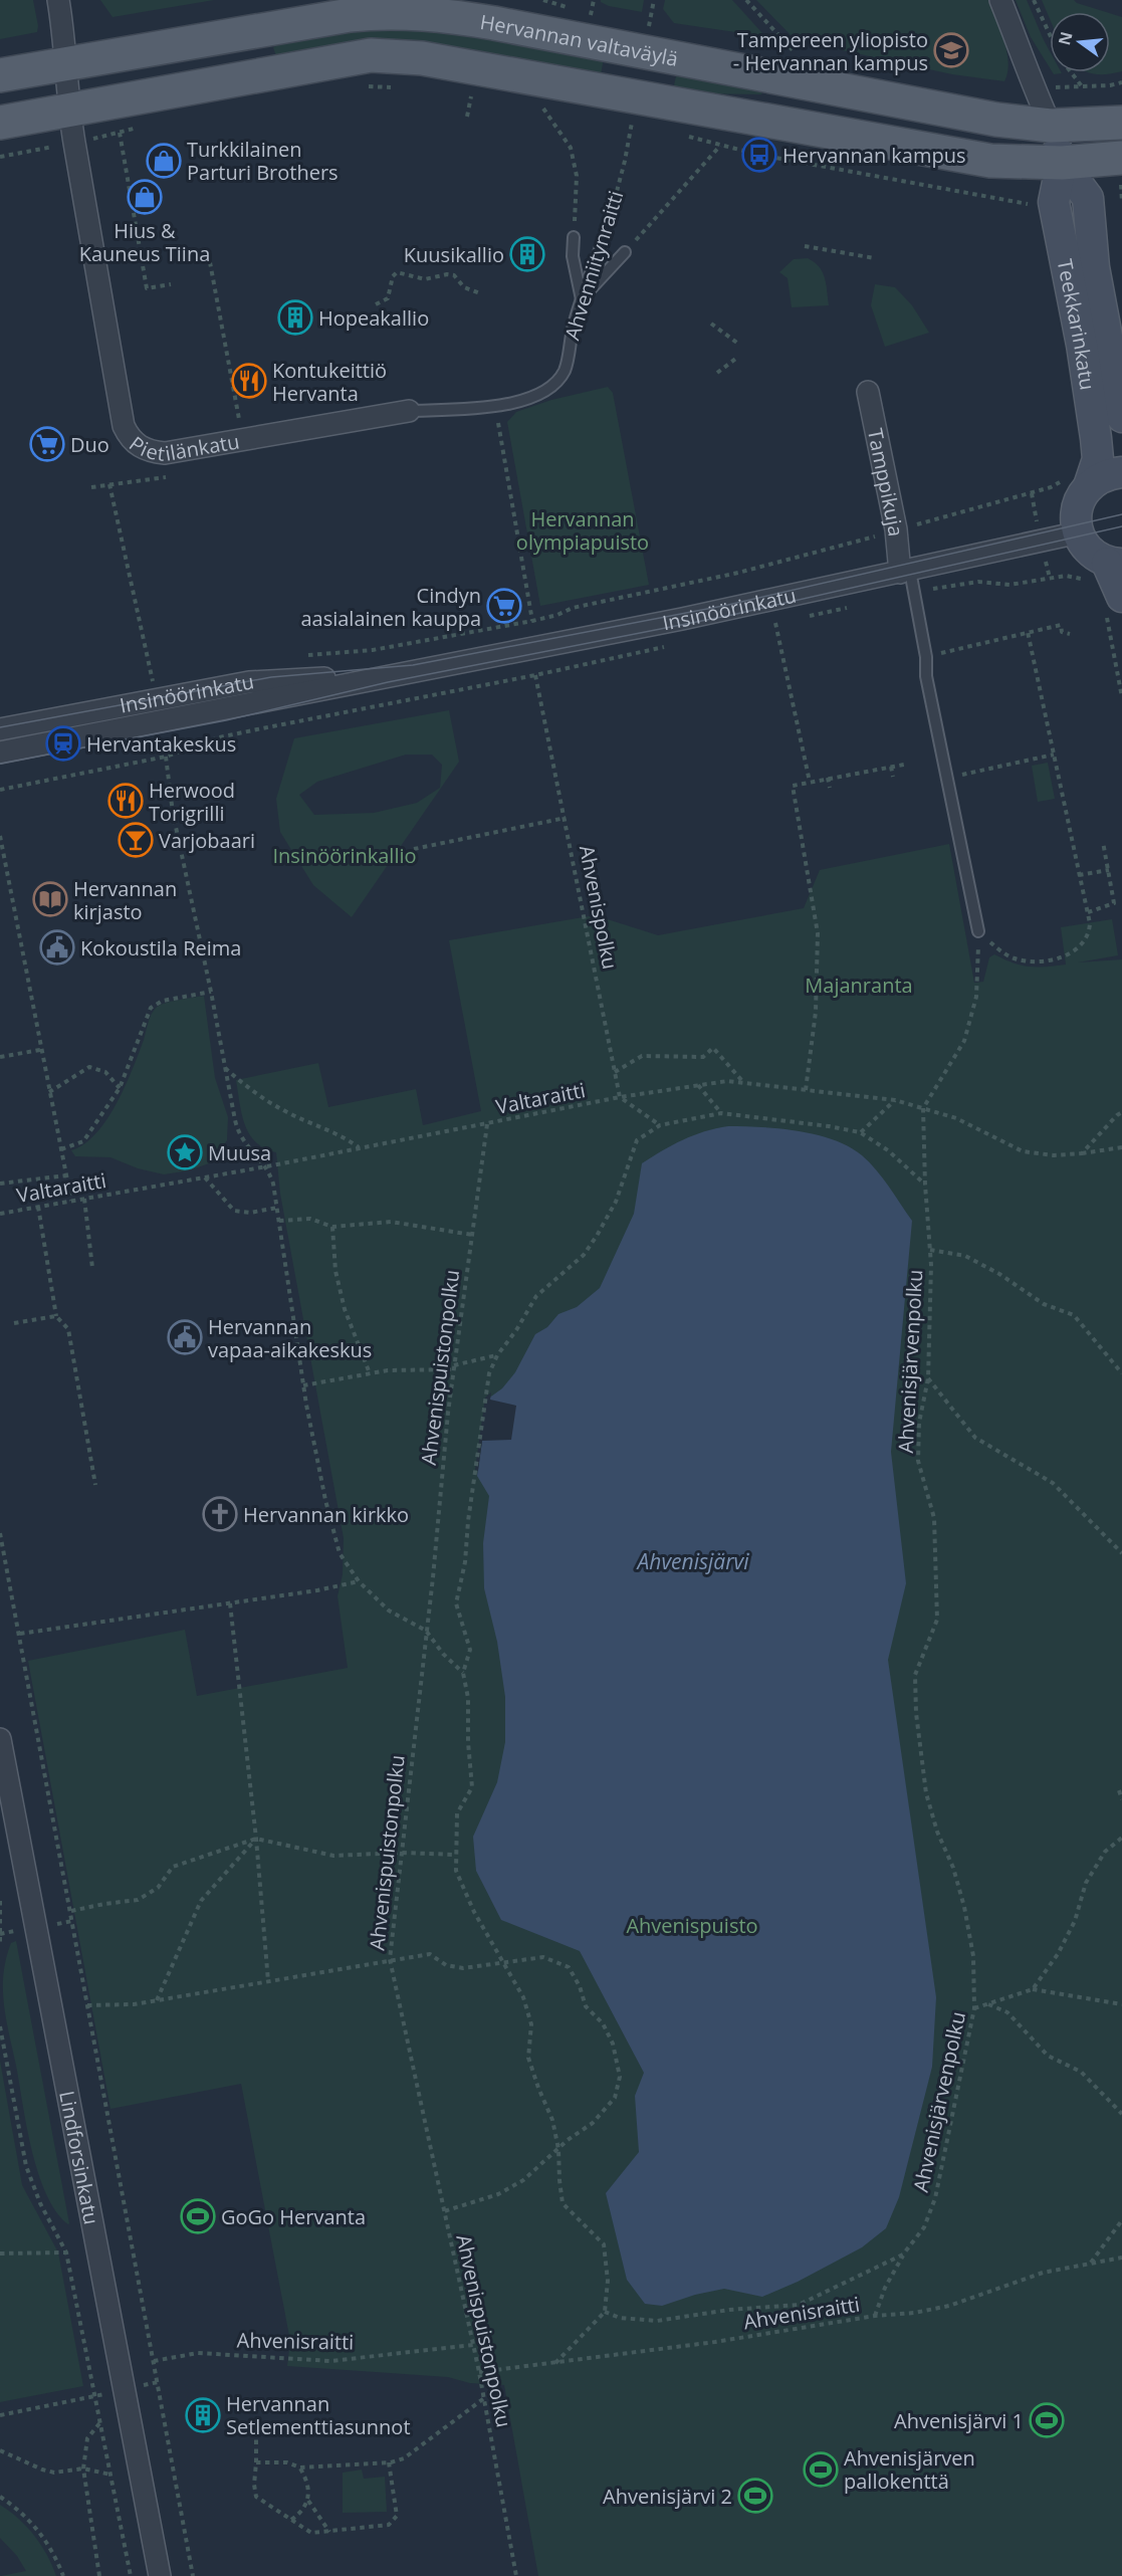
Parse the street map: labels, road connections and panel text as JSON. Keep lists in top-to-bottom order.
{
  "streets": {
    "main road": ["Hervannan valtaväylä"],
    "street": [
      "Teekkarinkatu",
      "Pietilänkatu",
      "Tamppikuja",
      "Insinöörinkatu",
      "Lindforsinkatu"
    ],
    "lane": ["Ahvenniitynraitti"],
    "path": [
      "Ahvenispolku",
      "Valtaraitti",
      "Ahvenisjärvenpolku",
      "Ahvenispuistonpolku",
      "Ahvenisraitti"
    ]
  },
  "crossings": [
    ["Hervannan valtaväylä", "Teekkarinkatu"],
    ["Hervannan valtaväylä", "Pietilänkatu"],
    ["Ahvenniitynraitti", "Pietilänkatu"],
    ["Teekkarinkatu", "Insinöörinkatu"],
    ["Tamppikuja", "Insinöörinkatu"],
    ["Ahvenispolku", "Valtaraitti"],
    ["Valtaraitti", "Ahvenisjärvenpolku"],
    ["Valtaraitti", "Ahvenispuistonpolku"],
    ["Ahvenispuistonpolku", "Ahvenisraitti"]
  ],
  "water": ["Ahvenisjärvi"],
  "parks": [
    "Hervannan olympiapuisto",
    "Insinöörinkallio",
    "Majanranta",
    "Ahvenispuisto"
  ],
  "places": {
    "school or university": ["Tampereen yliopisto - Hervannan kampus"],
    "bus stop": ["Hervannan kampus"],
    "shop": ["Turkkilainen Parturi Brothers", "Hius & Kauneus Tiina"],
    "building": ["Kuusikallio", "Hopeakallio", "Hervannan Setlementtiasunnot"],
    "restaurant": ["Kontukeittiö Hervanta", "Herwood Torigrilli"],
    "supermarket": ["Duo", "Cindyn aasialainen kauppa"],
    "station": ["Hervantakeskus"],
    "bar": ["Varjobaari"],
    "library": ["Hervannan kirjasto"],
    "public building": ["Kokoustila Reima", "Hervannan vapaa-aikakeskus"],
    "place": ["Muusa"],
    "church": ["Hervannan kirkko"],
    "sports": [
      "GoGo Hervanta",
      "Ahvenisjärvi 1",
      "Ahvenisjärven pallokenttä",
      "Ahvenisjärvi 2"
    ]
  },
  "north": "left"
}
